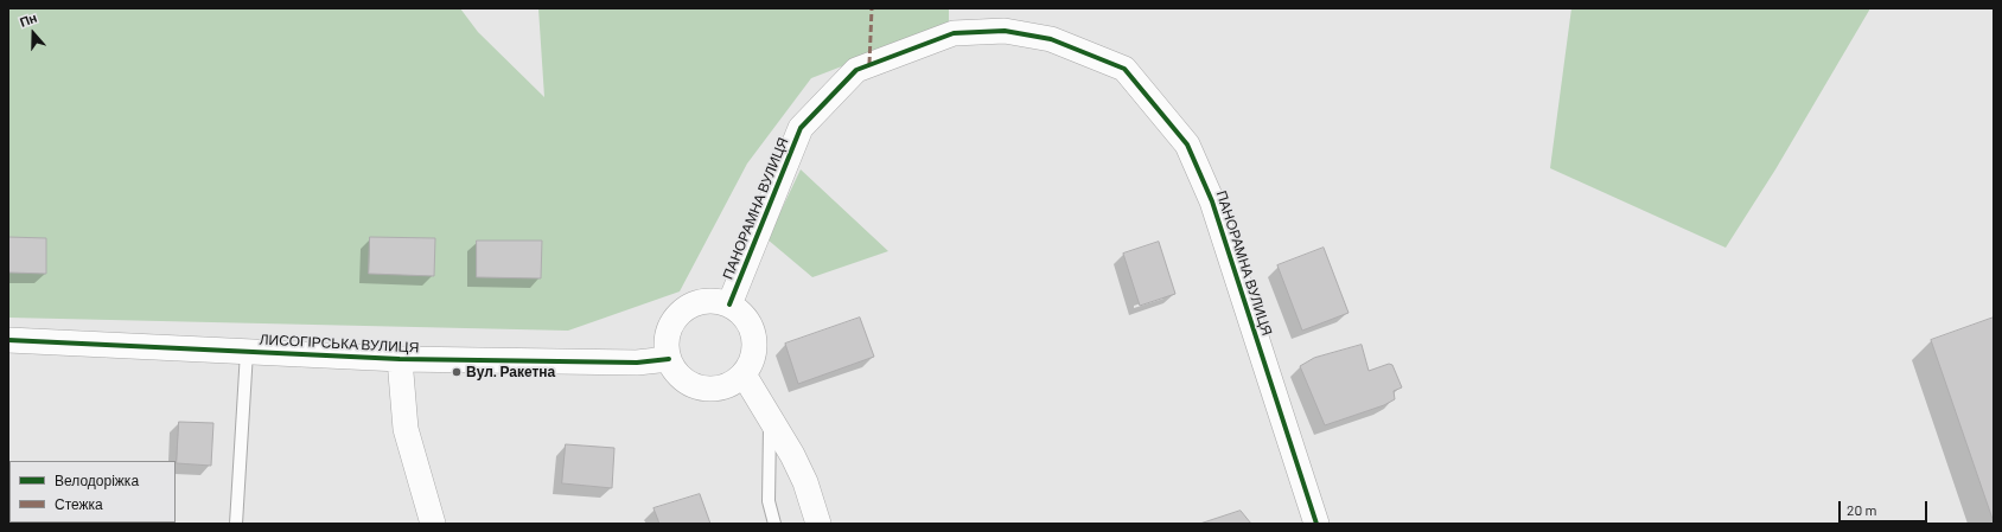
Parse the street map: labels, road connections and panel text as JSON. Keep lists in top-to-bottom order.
{
  "streets": {
    "street": ["ПАНОРАМНА ВУЛИЦЯ", "ЛИСОГІРСЬКА ВУЛИЦЯ"]
  },
  "crossings": [
    ["ПАНОРАМНА ВУЛИЦЯ", "ЛИСОГІРСЬКА ВУЛИЦЯ"]
  ],
  "places": ["Вул. Ракетна"],
  "legend": ["Велодоріжка", "Стежка"],
  "scale_bar": "20 m",
  "north": "top"
}
